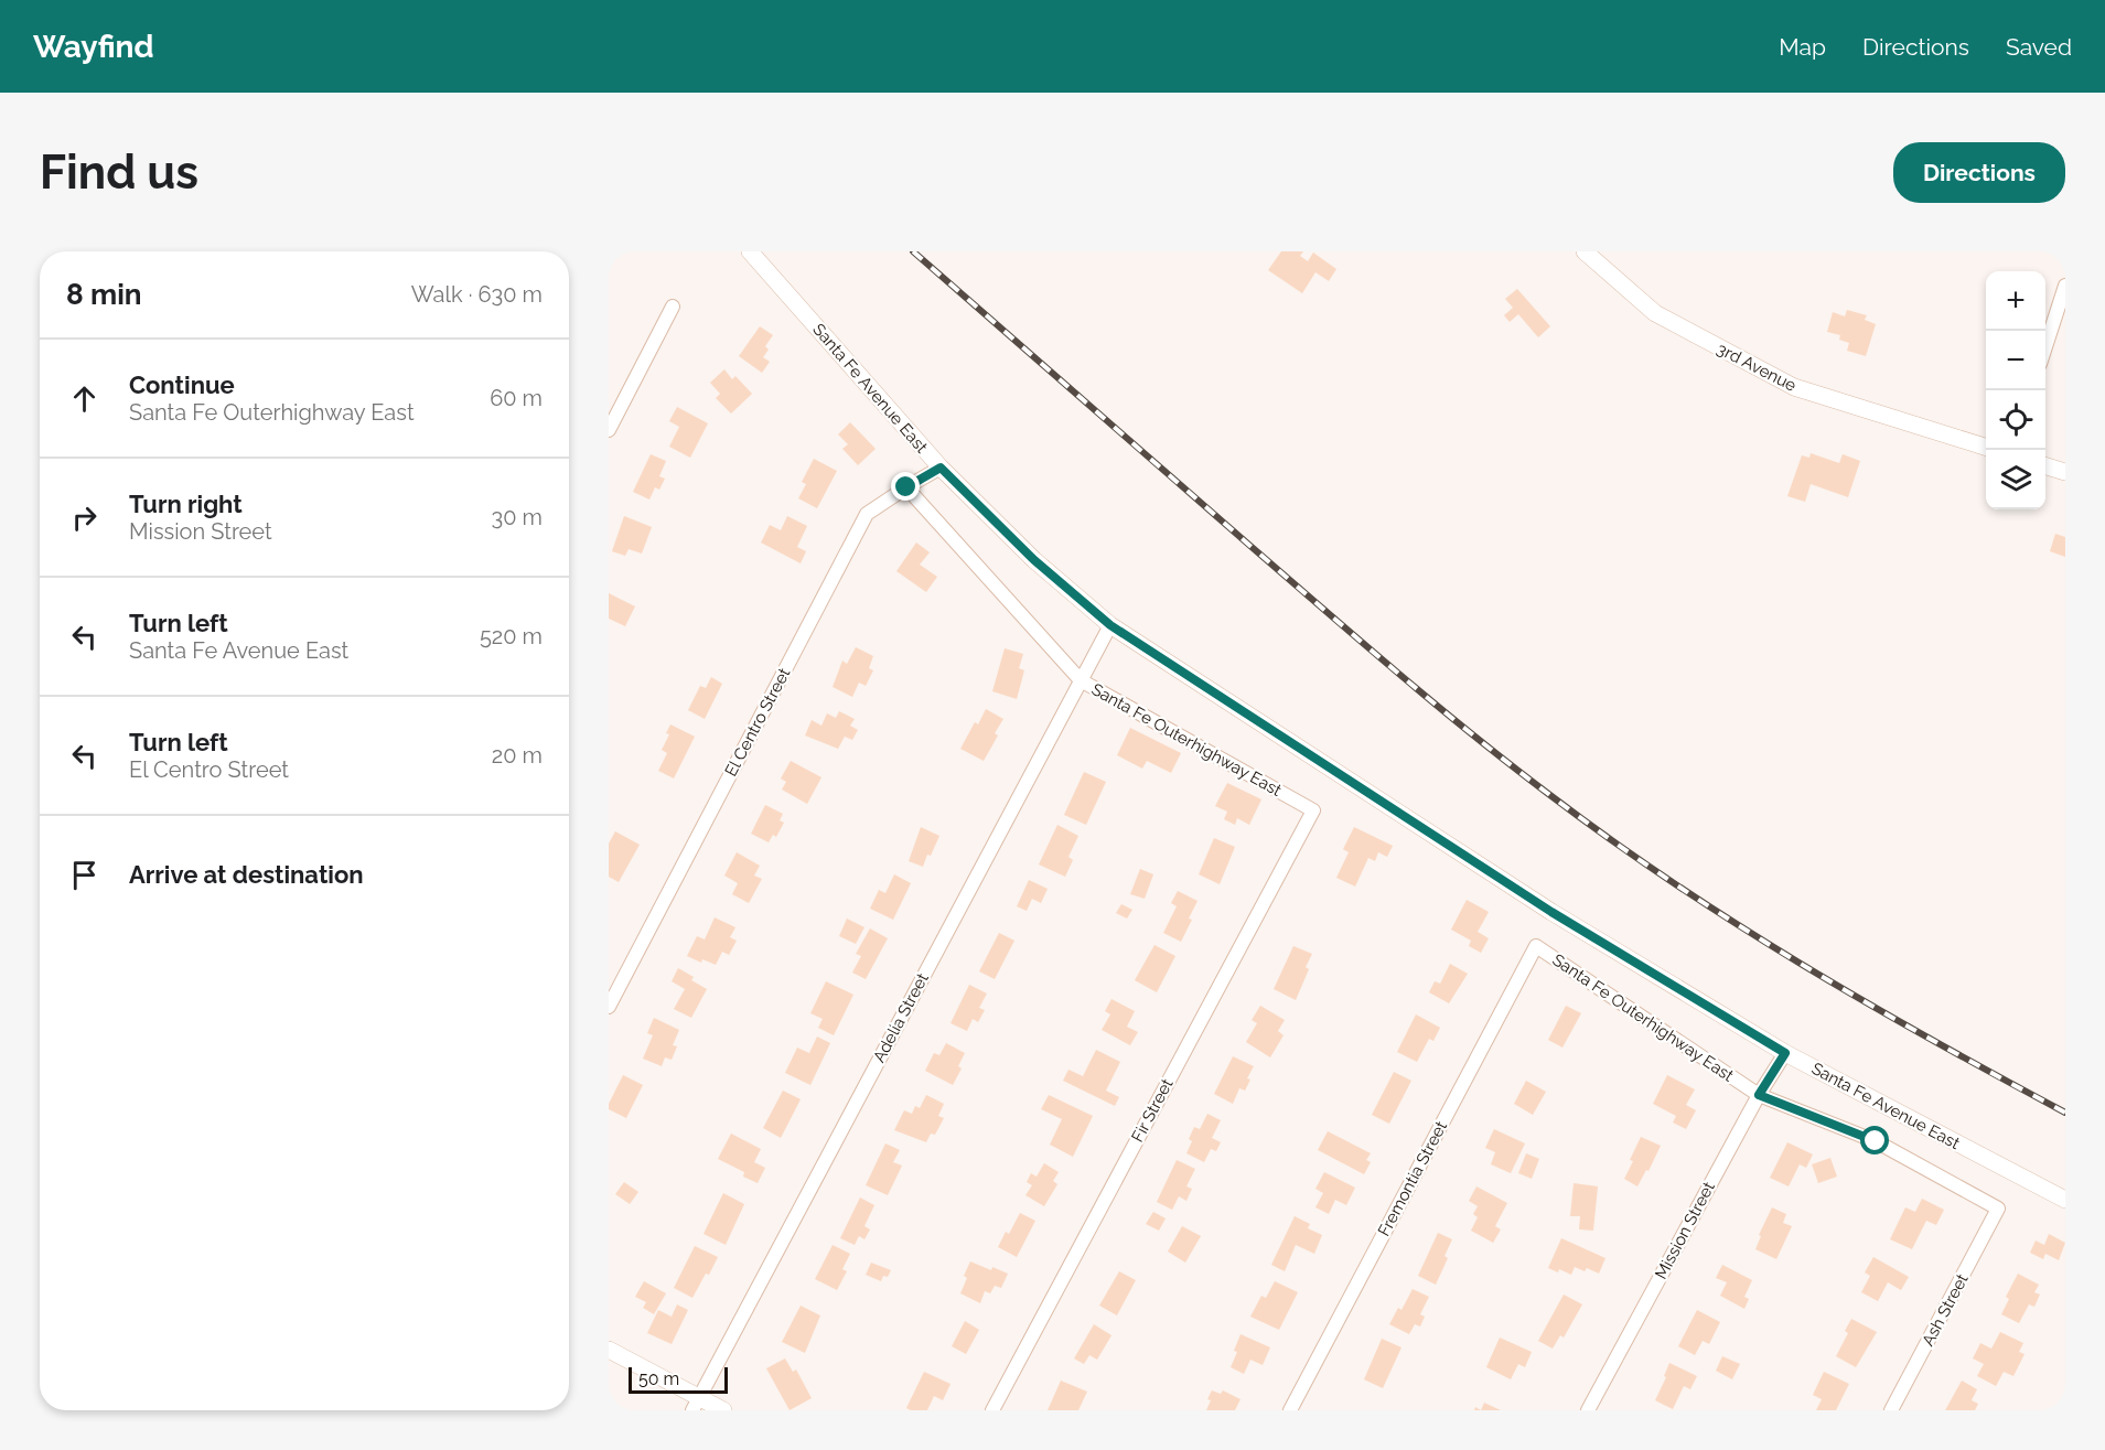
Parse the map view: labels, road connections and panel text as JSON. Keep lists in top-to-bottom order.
{
  "streets": {
    "street": [
      "3rd Avenue",
      "Santa Fe Avenue East",
      "El Centro Street",
      "Santa Fe Outerhighway East",
      "Adelia Street",
      "Fir Street",
      "Fremontia Street",
      "Mission Street",
      "Ash Street"
    ]
  },
  "crossings": [
    ["Santa Fe Avenue East", "El Centro Street"],
    ["Santa Fe Avenue East", "Adelia Street"],
    ["Santa Fe Avenue East", "Mission Street"],
    ["El Centro Street", "Santa Fe Outerhighway East"],
    ["Santa Fe Outerhighway East", "Adelia Street"],
    ["Santa Fe Outerhighway East", "Fir Street"],
    ["Santa Fe Outerhighway East", "Fremontia Street"],
    ["Santa Fe Outerhighway East", "Mission Street"],
    ["Santa Fe Outerhighway East", "Ash Street"]
  ],
  "scale_bar": "50 m",
  "page": {
    "header": "Wayfind",
    "nav": ["Map", "Directions", "Saved"],
    "buttons": "Directions",
    "title": "Find us",
    "heading": ["8 min", "Walk · 630 m"],
    "map_buttons": ["+", "−"],
    "list": [
      ["Continue", "Santa Fe Outerhighway East", "60 m"],
      ["Turn right", "Mission Street", "30 m"],
      ["Turn left", "Santa Fe Avenue East", "520 m"],
      ["Turn left", "El Centro Street", "20 m"],
      "Arrive at destination"
    ],
    "scale": "50 m"
  }
}
